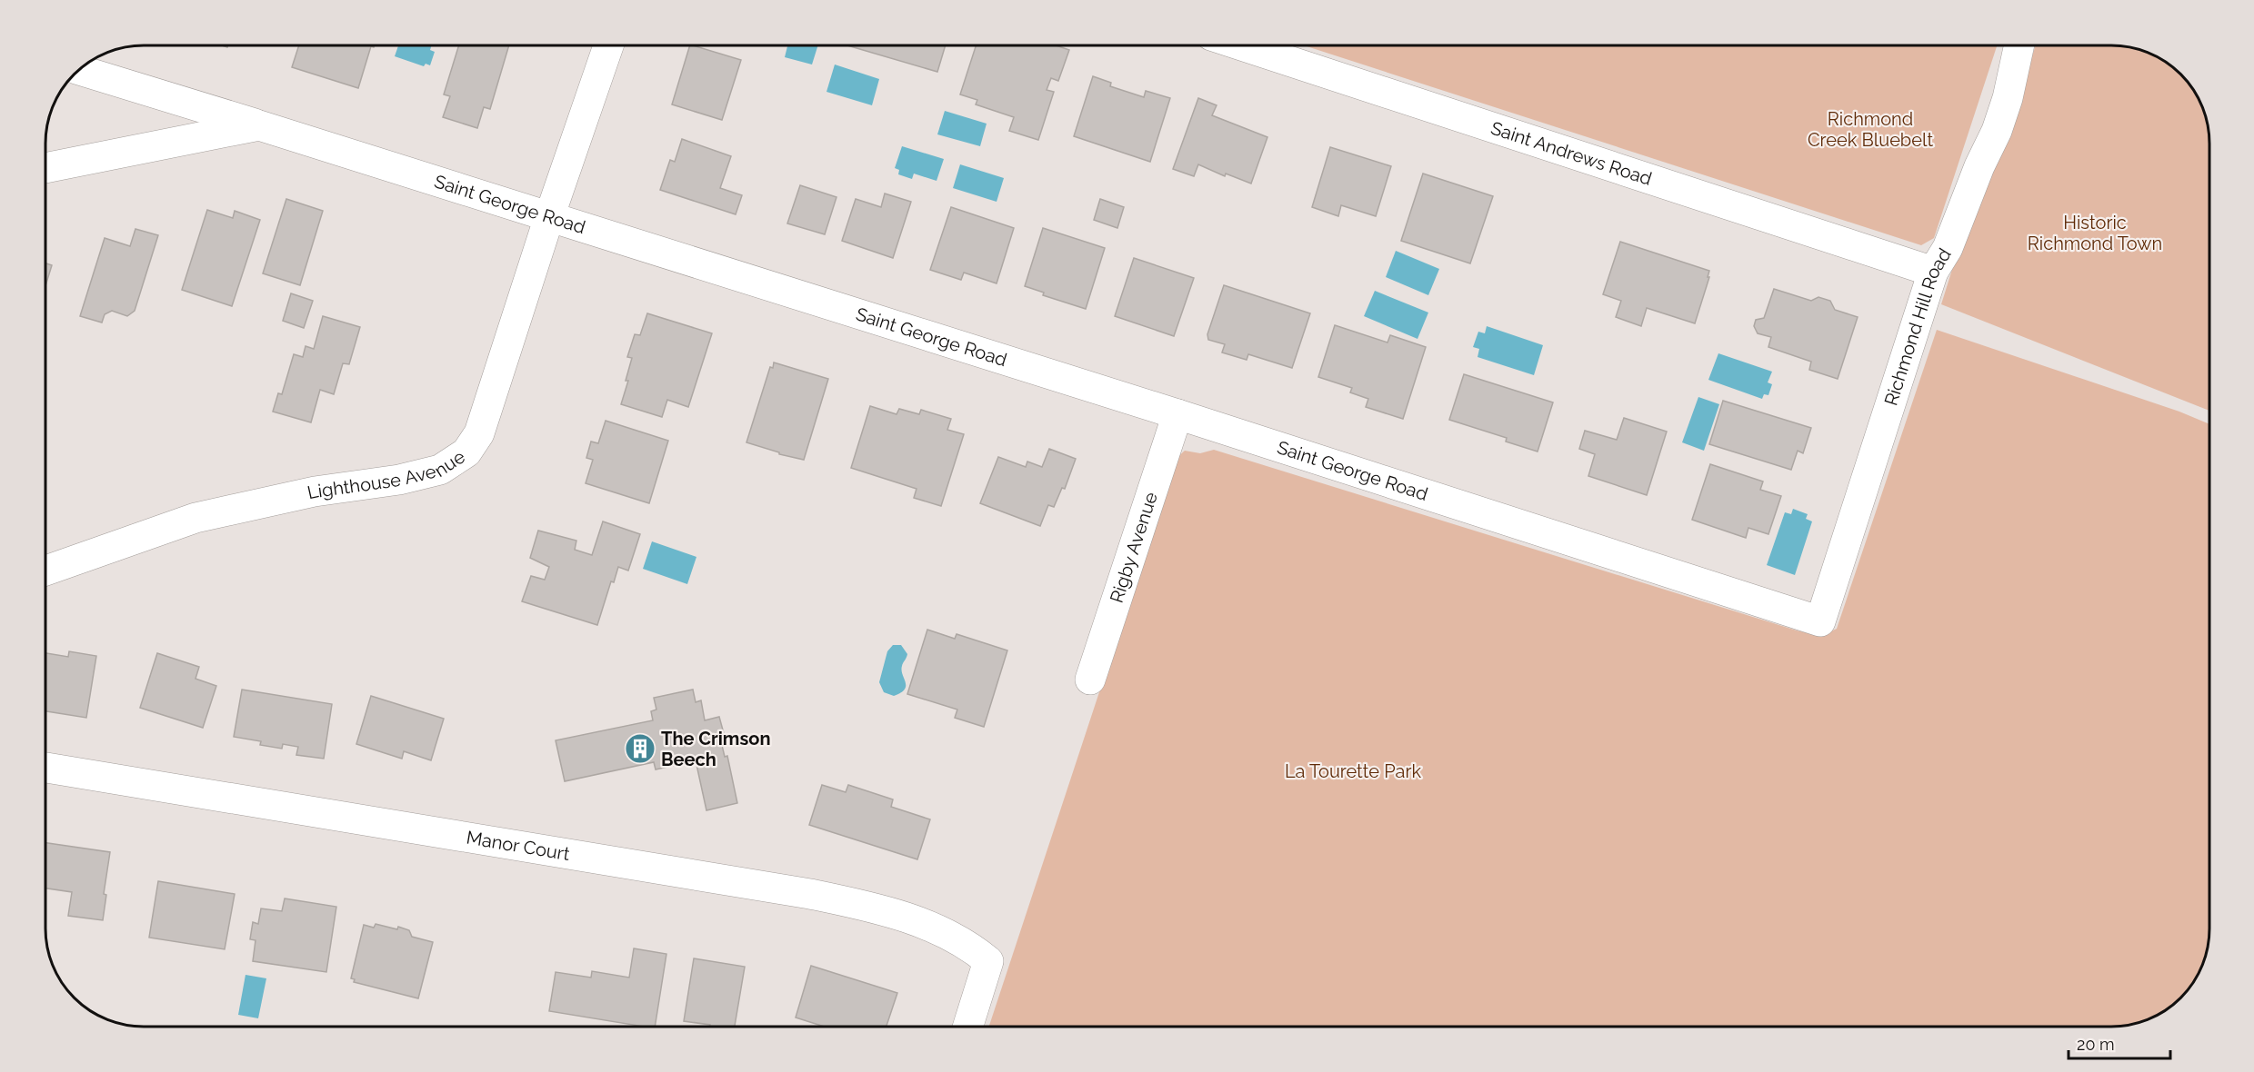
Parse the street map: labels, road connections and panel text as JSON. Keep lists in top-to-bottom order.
{
  "streets": {
    "street": [
      "Saint Andrews Road",
      "Saint George Road",
      "Richmond Hill Road",
      "Lighthouse Avenue",
      "Rigby Avenue",
      "Manor Court"
    ]
  },
  "crossings": [
    ["Saint Andrews Road", "Richmond Hill Road"],
    ["Saint George Road", "Richmond Hill Road"],
    ["Saint George Road", "Lighthouse Avenue"],
    ["Saint George Road", "Rigby Avenue"]
  ],
  "parks": ["Richmond Creek Bluebelt", "Historic Richmond Town", "La Tourette Park"],
  "places": {
    "building": ["The Crimson Beech"]
  },
  "scale_bar": "20 m"
}
